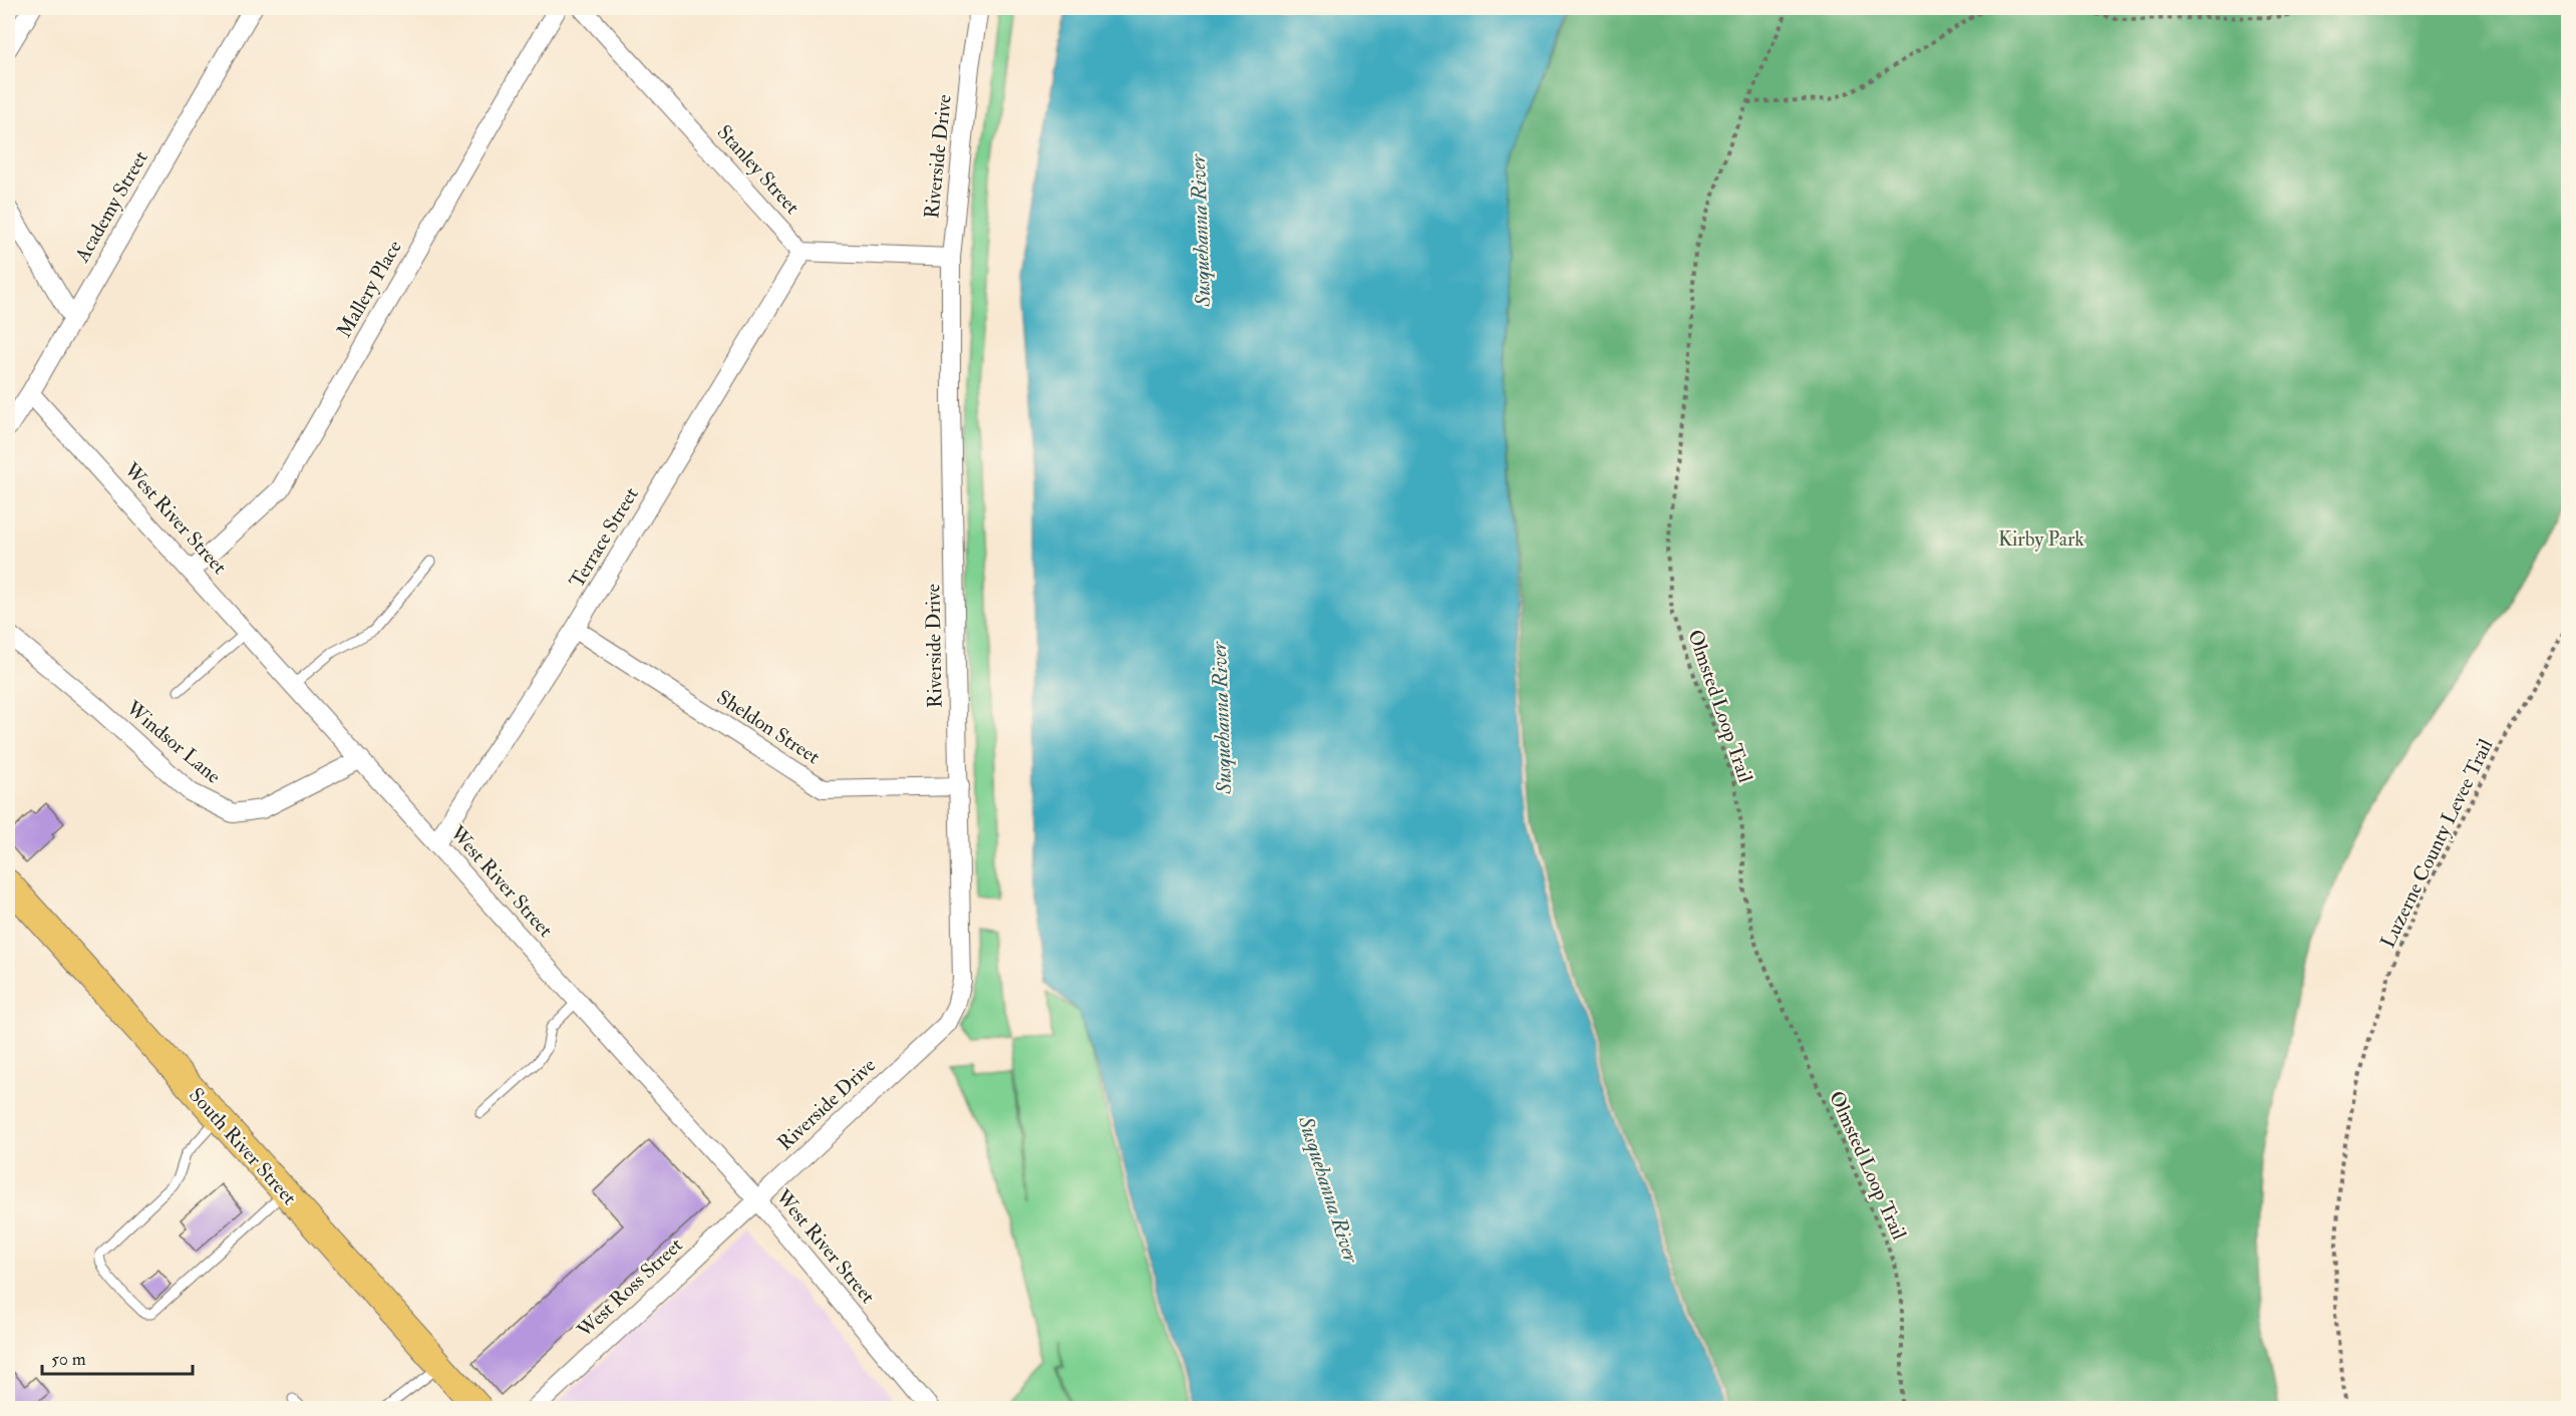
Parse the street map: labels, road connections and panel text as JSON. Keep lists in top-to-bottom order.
{
  "streets": {
    "main road": ["South River Street"],
    "street": [
      "Riverside Drive",
      "Stanley Street",
      "Academy Street",
      "Mallery Place",
      "West River Street",
      "Terrace Street",
      "Sheldon Street",
      "Windsor Lane",
      "West Ross Street"
    ],
    "path": ["Olmsted Loop Trail", "Luzerne County Levee Trail"]
  },
  "crossings": [
    ["Riverside Drive", "West River Street"],
    ["Riverside Drive", "Sheldon Street"],
    ["Riverside Drive", "West Ross Street"],
    ["Stanley Street", "Terrace Street"],
    ["Academy Street", "West River Street"],
    ["Mallery Place", "West River Street"],
    ["West River Street", "Terrace Street"],
    ["West River Street", "Windsor Lane"],
    ["West River Street", "West Ross Street"],
    ["Terrace Street", "Sheldon Street"]
  ],
  "water": ["Susquehanna River"],
  "parks": ["Kirby Park"],
  "scale_bar": "50 m"
}
